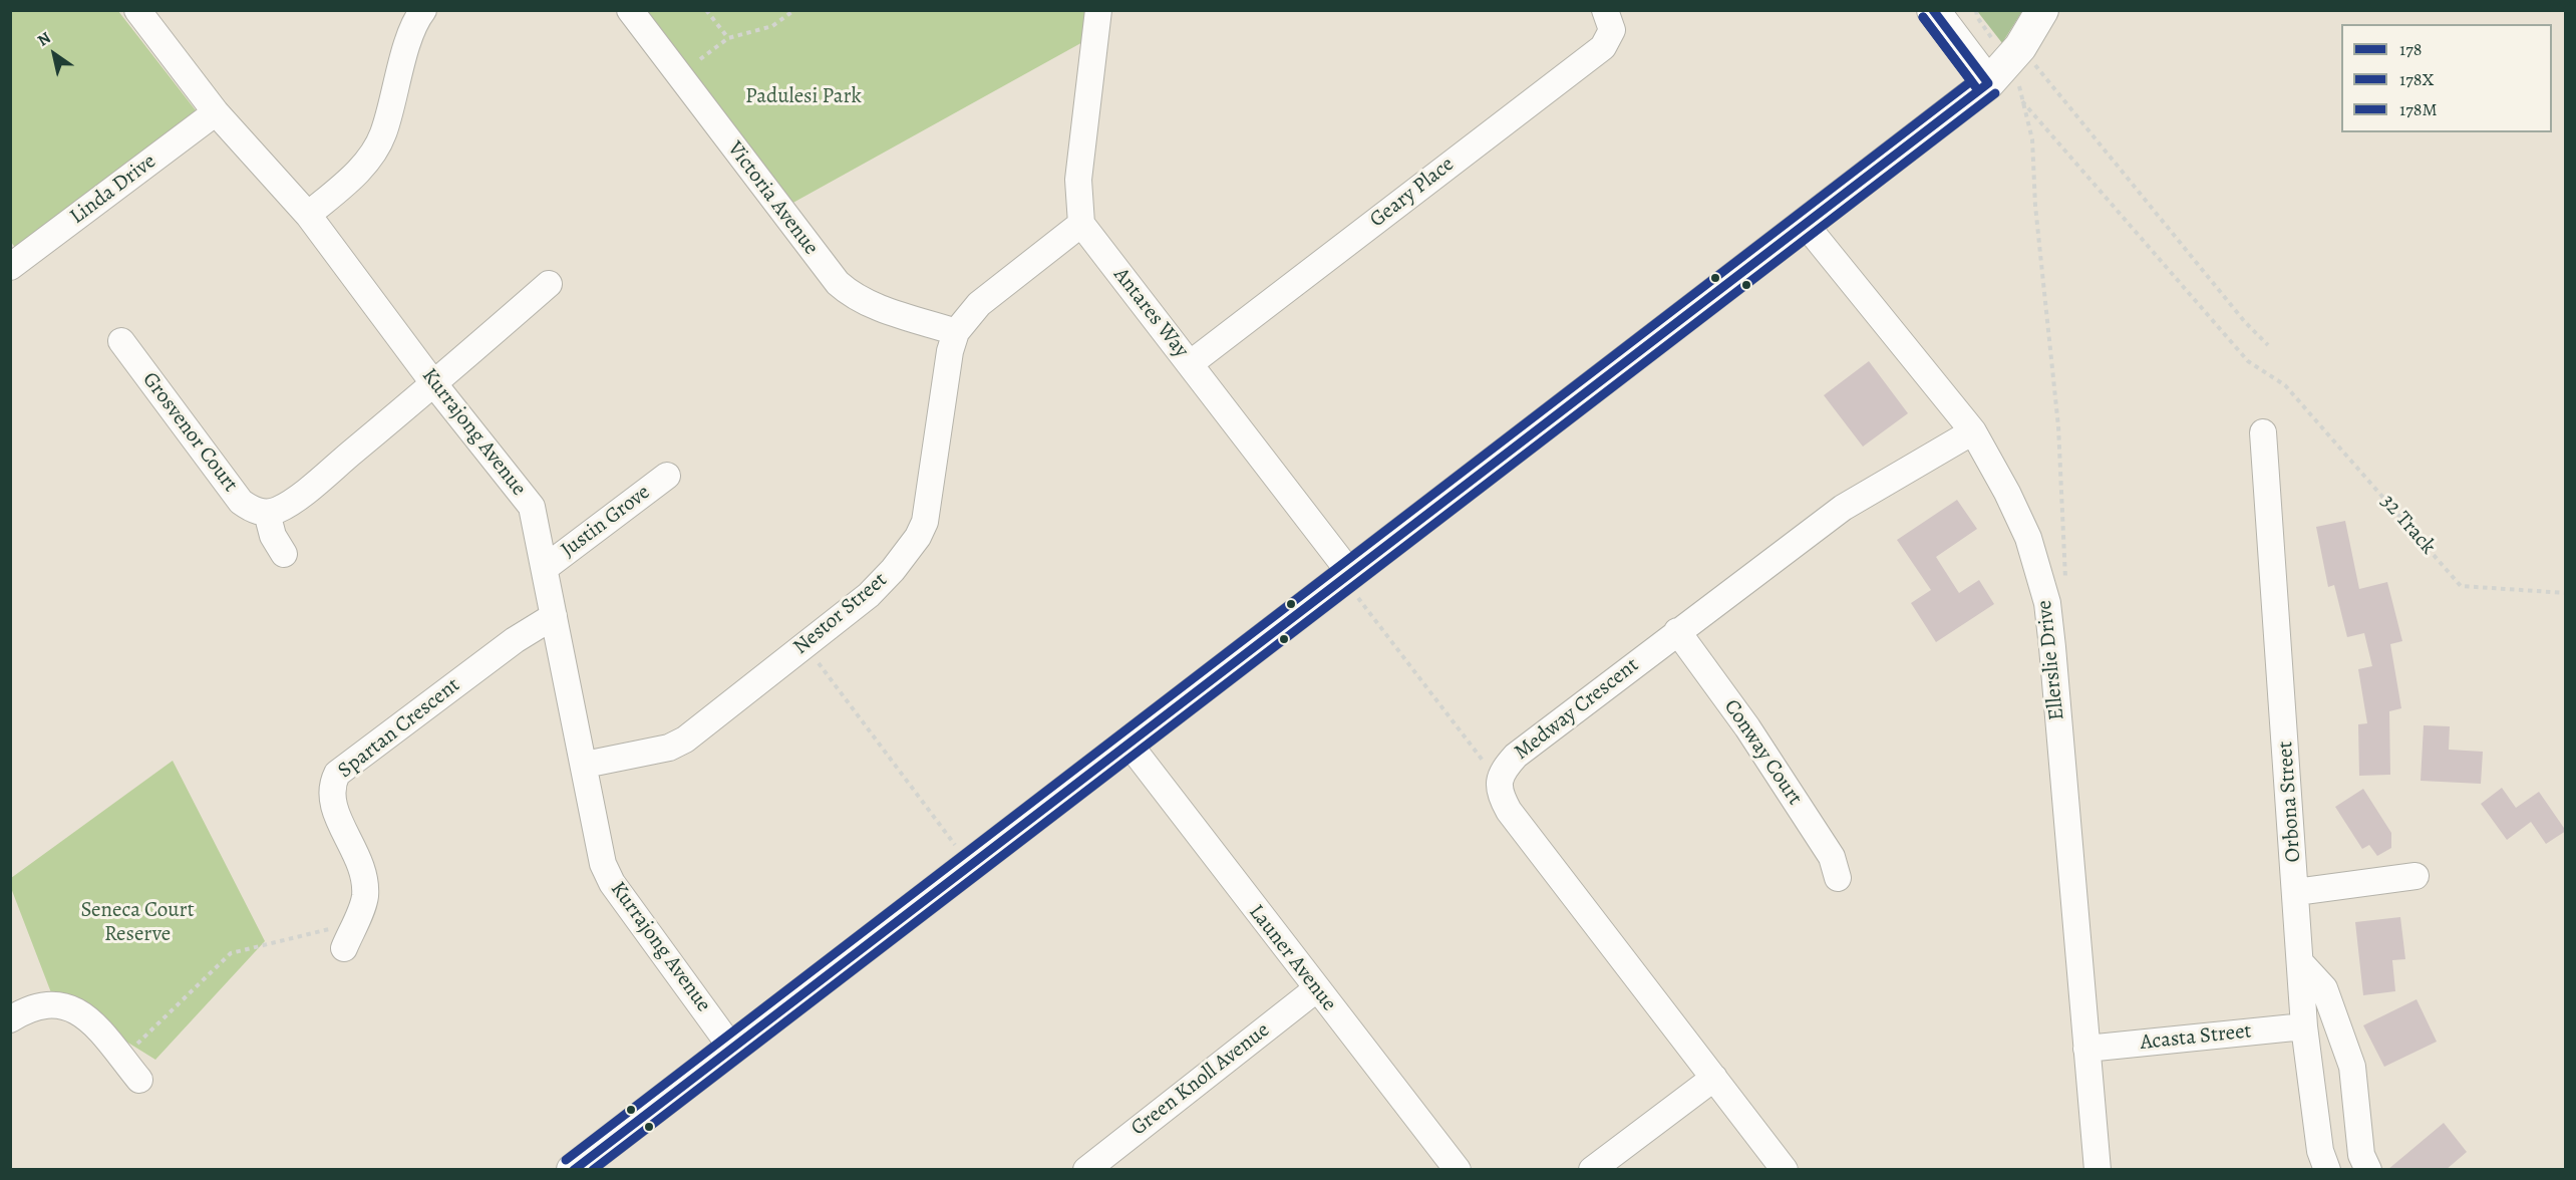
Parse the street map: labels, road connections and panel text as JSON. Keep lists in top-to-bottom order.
{
  "streets": {
    "street": [
      "Linda Drive",
      "Geary Place",
      "Victoria Avenue",
      "Antares Way",
      "Grosvenor Court",
      "Kurrajong Avenue",
      "Justin Grove",
      "Nestor Street",
      "Ellerslie Drive",
      "Medway Crescent",
      "Spartan Crescent",
      "Conway Court",
      "Orbona Street",
      "Launer Avenue",
      "Acasta Street",
      "Green Knoll Avenue"
    ],
    "path": ["32 Track"]
  },
  "crossings": [
    ["Linda Drive", "Kurrajong Avenue"],
    ["Geary Place", "Antares Way"],
    ["Victoria Avenue", "Nestor Street"],
    ["Antares Way", "Nestor Street"],
    ["Kurrajong Avenue", "Justin Grove"],
    ["Kurrajong Avenue", "Nestor Street"],
    ["Kurrajong Avenue", "Spartan Crescent"],
    ["Ellerslie Drive", "Medway Crescent"],
    ["Ellerslie Drive", "Acasta Street"],
    ["Medway Crescent", "Conway Court"],
    ["Orbona Street", "Acasta Street"],
    ["Launer Avenue", "Green Knoll Avenue"]
  ],
  "parks": ["Padulesi Park", "Seneca Court Reserve"],
  "lines": ["transit line 178", "transit line 178X", "transit line 178M"],
  "legend": ["178", "178X", "178M"],
  "north": "top left"
}
